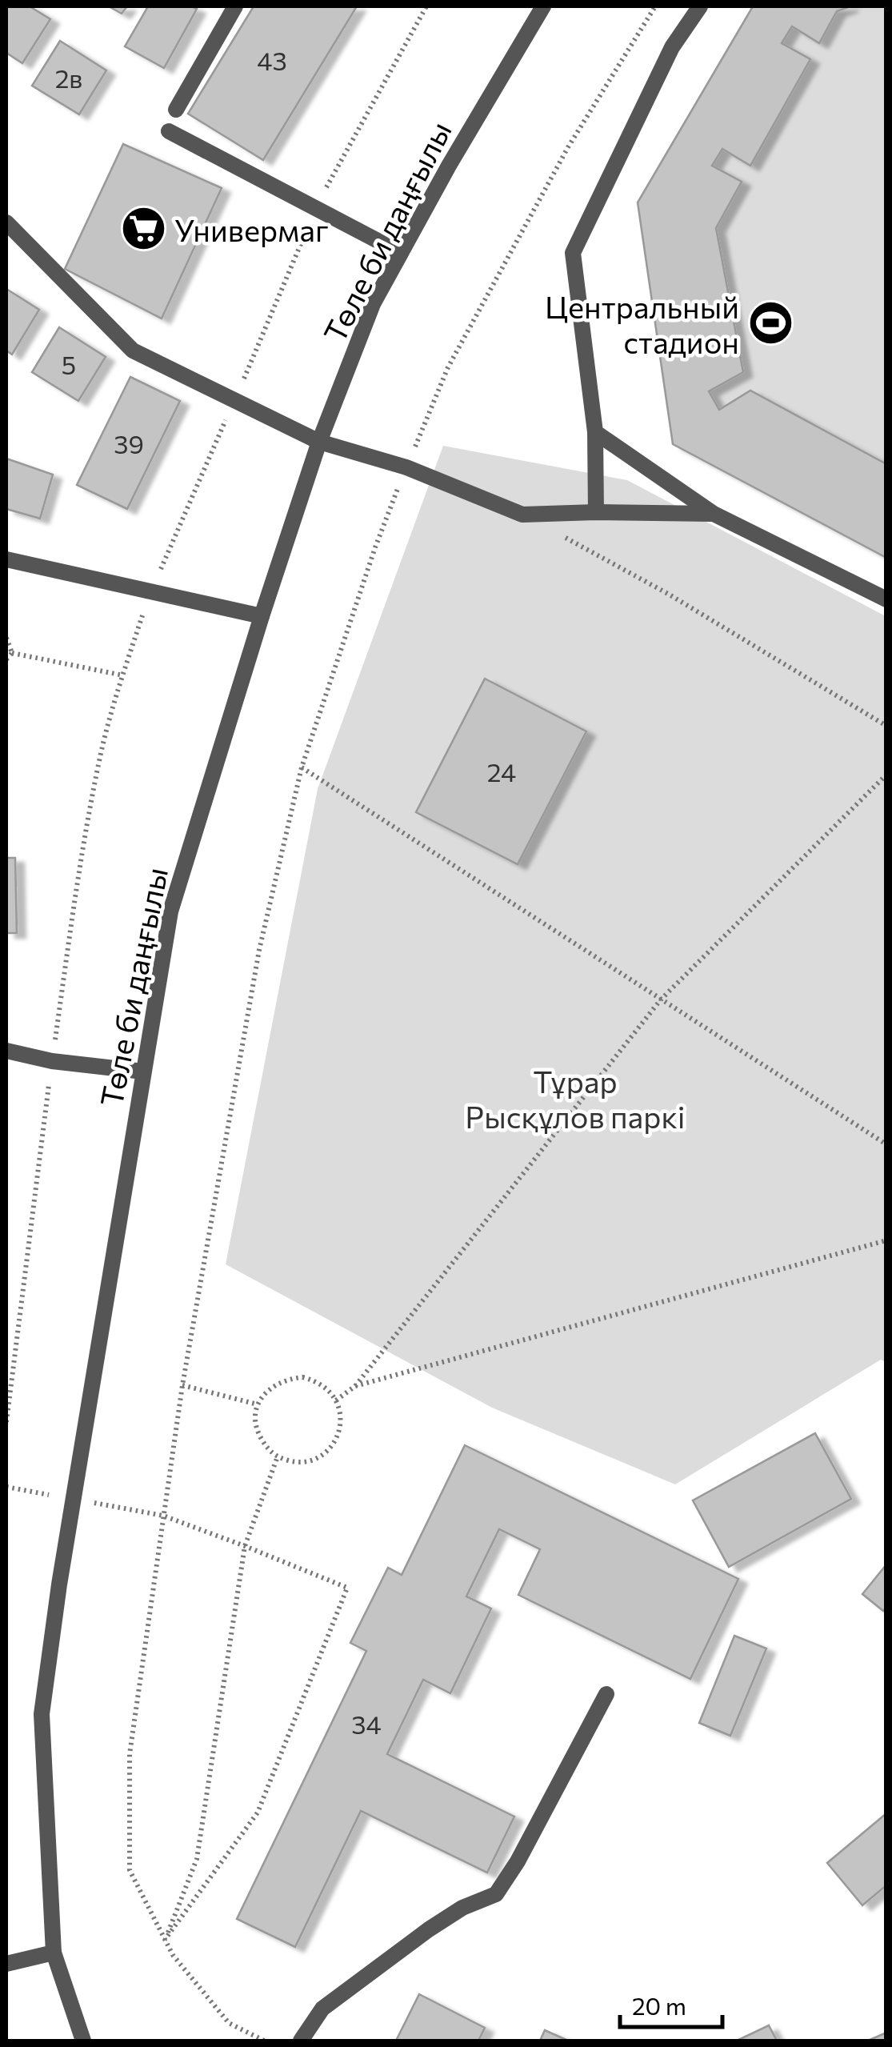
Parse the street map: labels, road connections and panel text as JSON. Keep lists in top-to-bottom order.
{
  "streets": {
    "street": ["Төле би даңғылы"]
  },
  "parks": ["Тұрар Рысқұлов паркі"],
  "places": {
    "supermarket": ["Универмаг"],
    "sports": ["Центральный стадион"]
  },
  "house_numbers": [
    "43",
    "2в",
    "5",
    "39",
    "24",
    "34"
  ],
  "scale_bar": "20 m"
}
